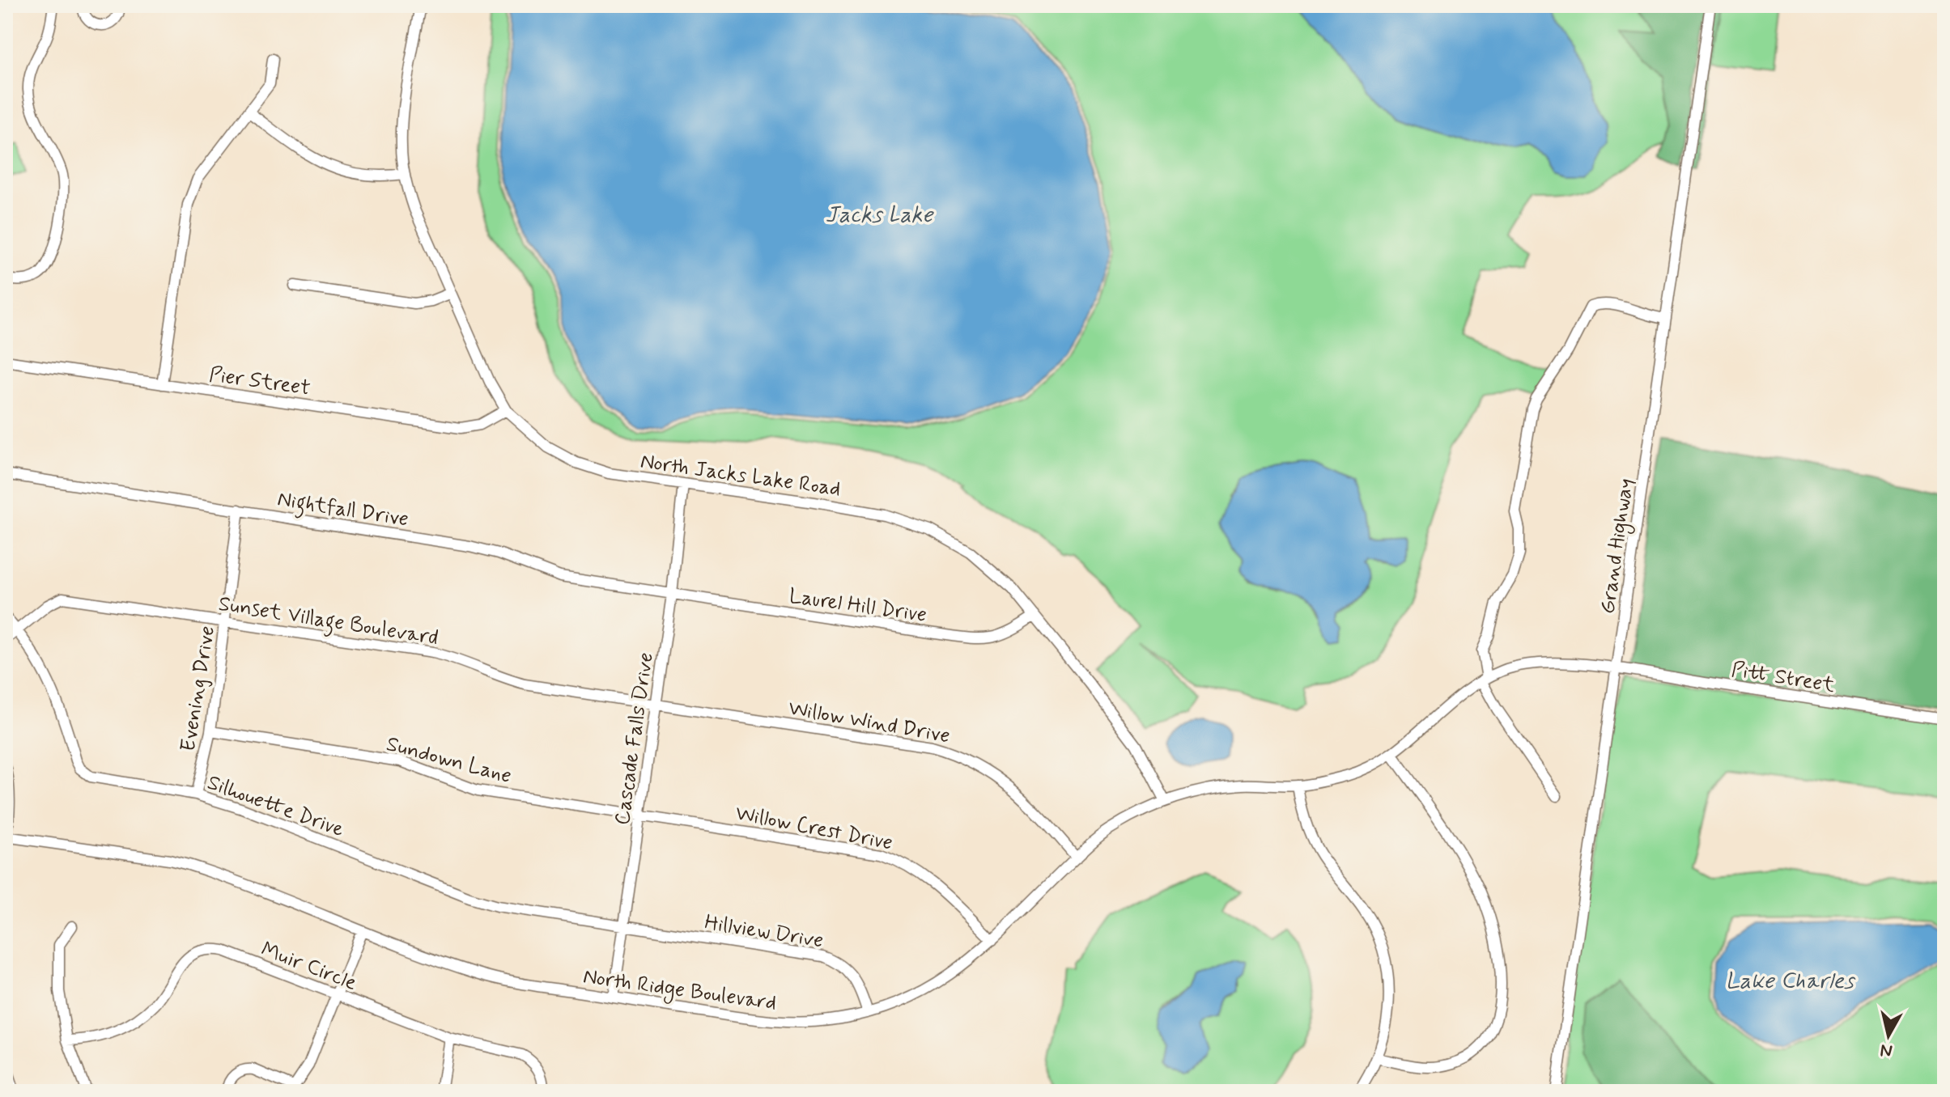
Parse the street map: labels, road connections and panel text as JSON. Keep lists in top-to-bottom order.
{
  "streets": {
    "street": [
      "Pier Street",
      "North Jacks Lake Road",
      "Nightfall Drive",
      "Grand Highway",
      "Laurel Hill Drive",
      "Sunset Village Boulevard",
      "Pitt Street",
      "Evening Drive",
      "Willow Wind Drive",
      "Cascade Falls Drive",
      "Sundown Lane",
      "Silhouette Drive",
      "Willow Crest Drive",
      "Hillview Drive",
      "Muir Circle",
      "North Ridge Boulevard"
    ]
  },
  "crossings": [
    ["Pier Street", "North Jacks Lake Road"],
    ["North Jacks Lake Road", "Laurel Hill Drive"],
    ["North Jacks Lake Road", "Cascade Falls Drive"],
    ["North Jacks Lake Road", "North Ridge Boulevard"],
    ["Nightfall Drive", "Laurel Hill Drive"],
    ["Nightfall Drive", "Evening Drive"],
    ["Nightfall Drive", "Cascade Falls Drive"],
    ["Grand Highway", "Pitt Street"],
    ["Laurel Hill Drive", "Cascade Falls Drive"],
    ["Sunset Village Boulevard", "Evening Drive"],
    ["Sunset Village Boulevard", "Willow Wind Drive"],
    ["Sunset Village Boulevard", "Cascade Falls Drive"],
    ["Sunset Village Boulevard", "Silhouette Drive"],
    ["Evening Drive", "Sundown Lane"],
    ["Evening Drive", "Silhouette Drive"],
    ["Willow Wind Drive", "Cascade Falls Drive"],
    ["Willow Wind Drive", "North Ridge Boulevard"],
    ["Cascade Falls Drive", "Sundown Lane"],
    ["Cascade Falls Drive", "Silhouette Drive"],
    ["Cascade Falls Drive", "Willow Crest Drive"],
    ["Cascade Falls Drive", "Hillview Drive"],
    ["Cascade Falls Drive", "North Ridge Boulevard"],
    ["Sundown Lane", "Willow Crest Drive"],
    ["Silhouette Drive", "Hillview Drive"],
    ["Willow Crest Drive", "North Ridge Boulevard"],
    ["Hillview Drive", "North Ridge Boulevard"]
  ],
  "water": ["Jacks Lake", "Lake Charles"],
  "north": "bottom"
}
